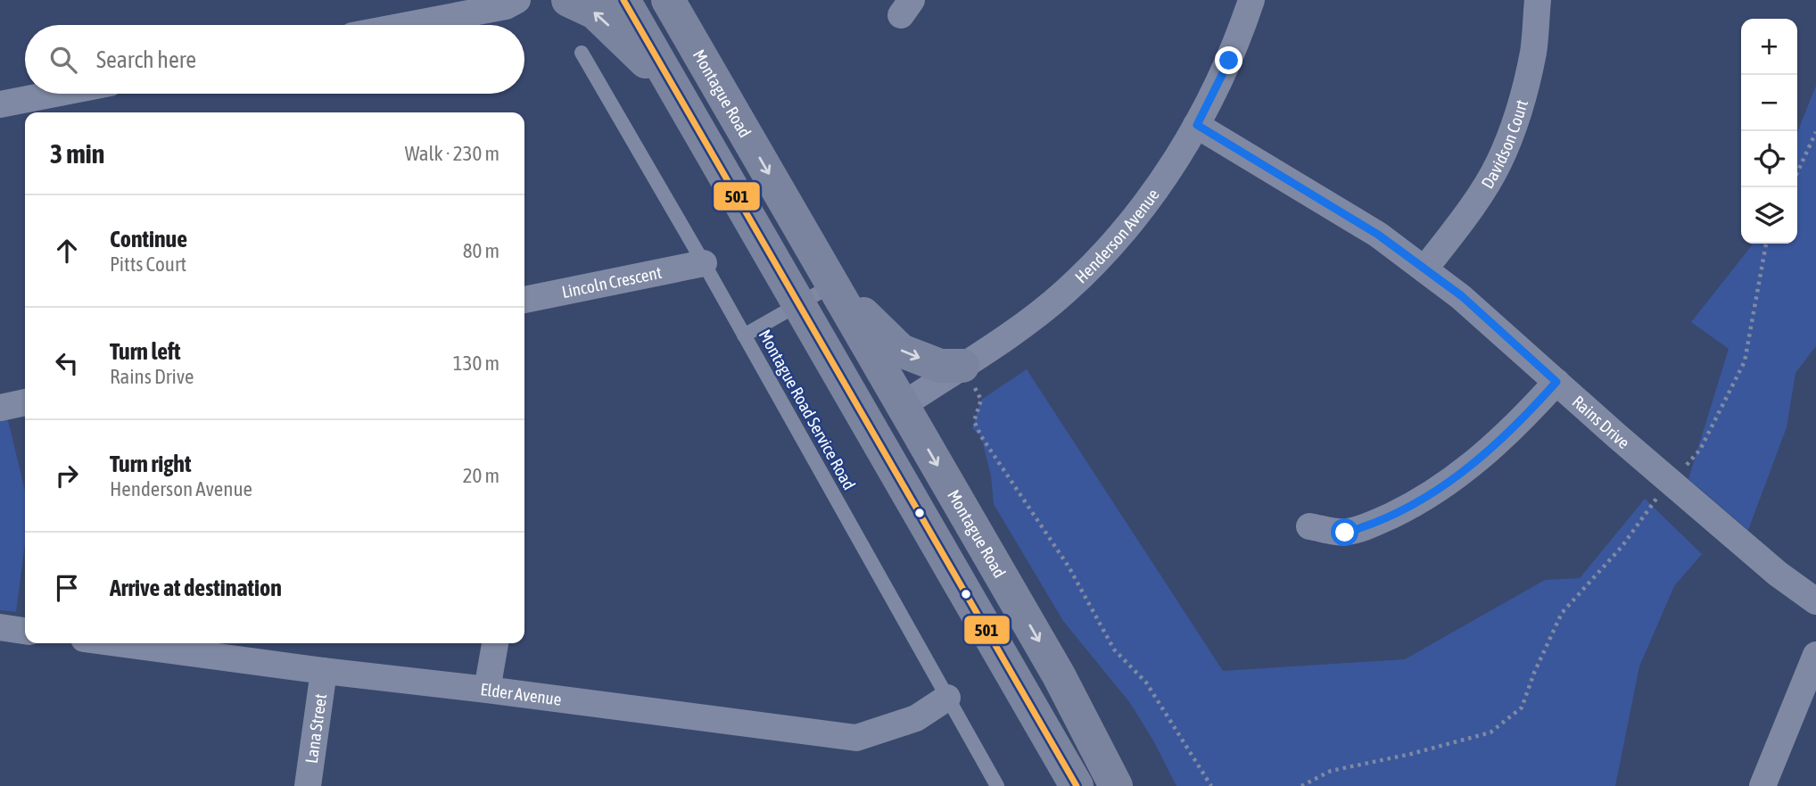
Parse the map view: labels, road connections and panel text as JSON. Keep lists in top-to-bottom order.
{
  "streets": {
    "main road": ["Montague Road"],
    "street": [
      "Davidson Court",
      "Henderson Avenue",
      "Lincoln Crescent",
      "Rains Drive",
      "Elder Avenue",
      "Lana Street"
    ],
    "lane": ["Montague Road Service Road"]
  },
  "crossings": [
    ["Montague Road", "Henderson Avenue"],
    ["Davidson Court", "Rains Drive"],
    ["Henderson Avenue", "Rains Drive"],
    ["Lincoln Crescent", "Montague Road Service Road"],
    ["Montague Road Service Road", "Elder Avenue"],
    ["Elder Avenue", "Lana Street"]
  ],
  "lines": ["transit line 501"],
  "page": {
    "map_buttons": ["+", "−"],
    "search": "Search here",
    "heading": ["3 min", "Walk · 230 m"],
    "list": [
      ["Continue", "Pitts Court", "80 m"],
      ["Turn left", "Rains Drive", "130 m"],
      ["Turn right", "Henderson Avenue", "20 m"],
      "Arrive at destination"
    ]
  }
}
